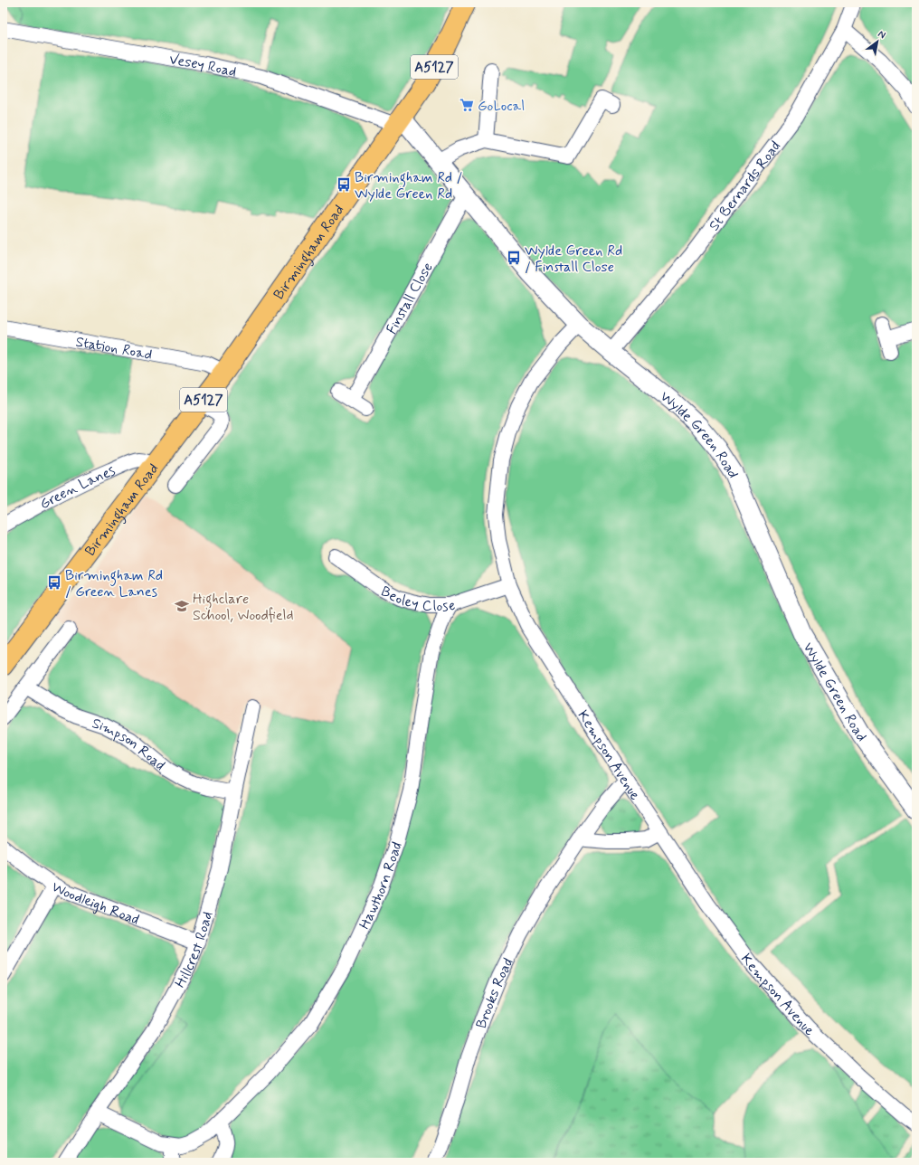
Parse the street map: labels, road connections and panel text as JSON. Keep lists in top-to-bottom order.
{
  "streets": {
    "main road": ["A5127", "Birmingham Road"],
    "street": [
      "Vesey Road",
      "St Bernards Road",
      "Finstall Close",
      "Station Road",
      "Wylde Green Road",
      "Green Lanes",
      "Beoley Close",
      "Simpson Road",
      "Kempson Avenue",
      "Hawthorn Road",
      "Woodleigh Road",
      "Hillcrest Road",
      "Brooks Road"
    ]
  },
  "crossings": [
    ["Vesey Road", "Birmingham Road"],
    ["Vesey Road", "Wylde Green Road"],
    ["St Bernards Road", "Wylde Green Road"],
    ["Birmingham Road", "Station Road"],
    ["Birmingham Road", "Wylde Green Road"],
    ["Birmingham Road", "Green Lanes"],
    ["Finstall Close", "Wylde Green Road"],
    ["Wylde Green Road", "Kempson Avenue"],
    ["Beoley Close", "Kempson Avenue"],
    ["Beoley Close", "Hawthorn Road"],
    ["Simpson Road", "Hillcrest Road"],
    ["Kempson Avenue", "Brooks Road"],
    ["Hawthorn Road", "Hillcrest Road"],
    ["Woodleigh Road", "Hillcrest Road"]
  ],
  "places": {
    "supermarket": ["GoLocal"],
    "bus stop": ["Birmingham Rd / Wylde Green Rd", "Wylde Green Rd / Finstall Close", "Birmingham Rd / Green Lanes"],
    "school or university": ["Highclare School, Woodfield"]
  },
  "north": "top right"
}
